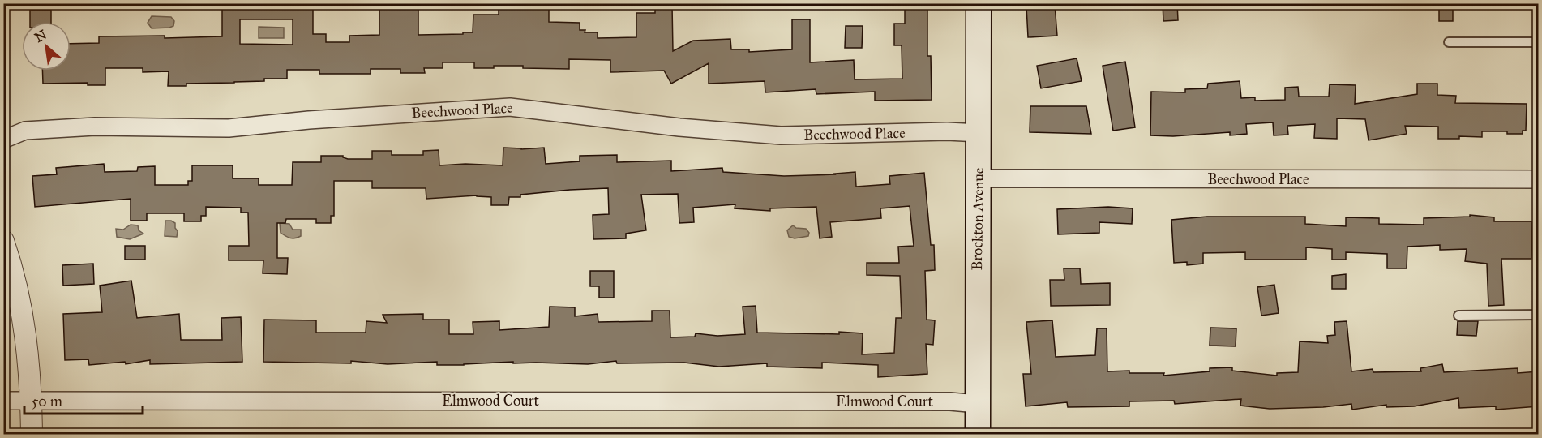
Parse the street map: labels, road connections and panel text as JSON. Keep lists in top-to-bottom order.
{
  "streets": {
    "main road": ["Brockton Avenue"],
    "street": ["Beechwood Place", "Elmwood Court"]
  },
  "crossings": [
    ["Beechwood Place", "Brockton Avenue"],
    ["Brockton Avenue", "Elmwood Court"]
  ],
  "scale_bar": "50 m",
  "north": "top left"
}
